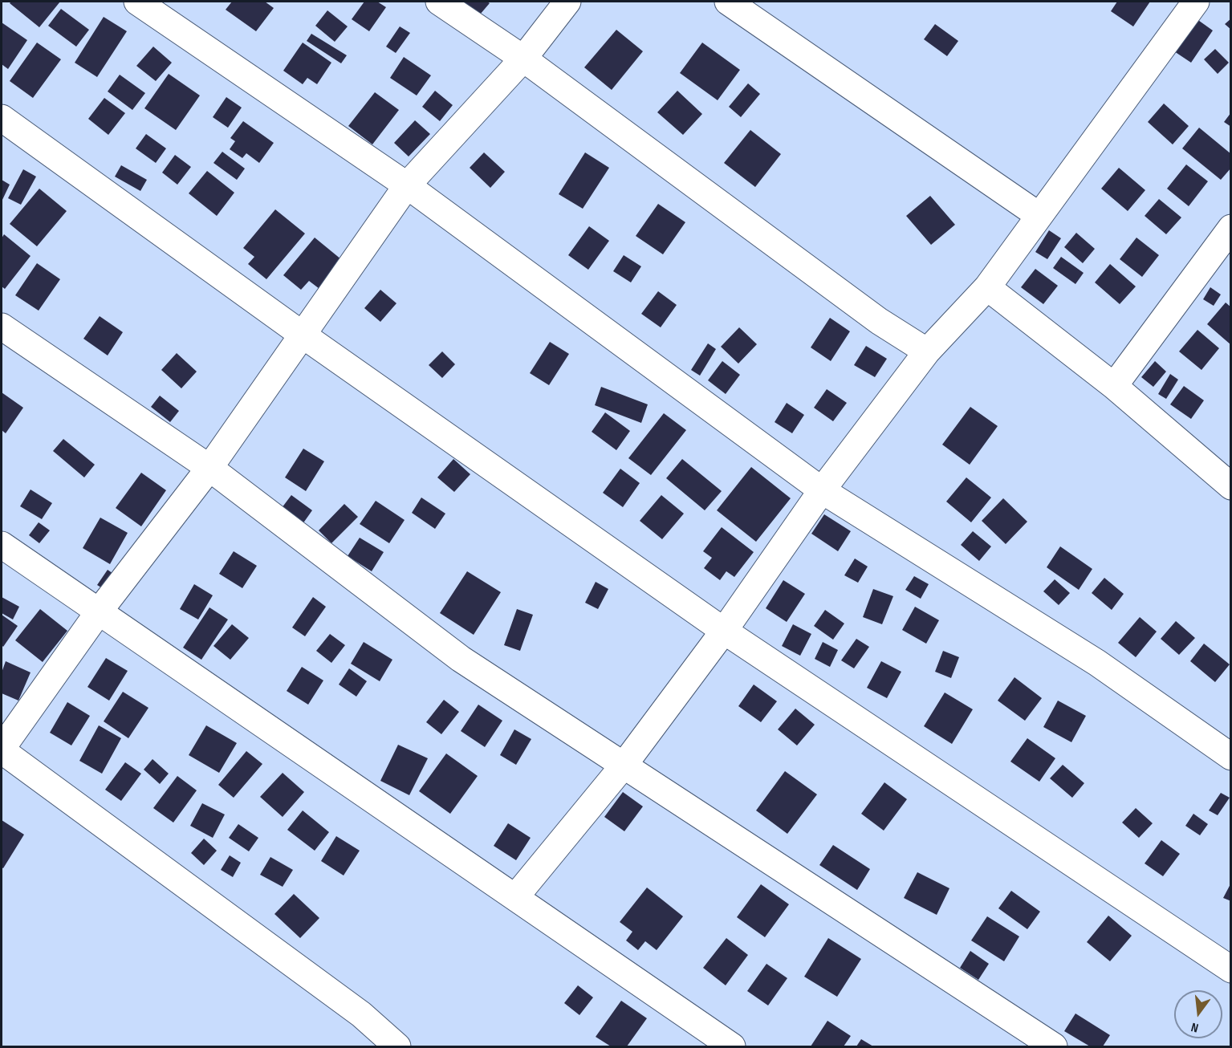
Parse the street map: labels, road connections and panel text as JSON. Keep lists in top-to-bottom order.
{
  "north": "bottom"
}
